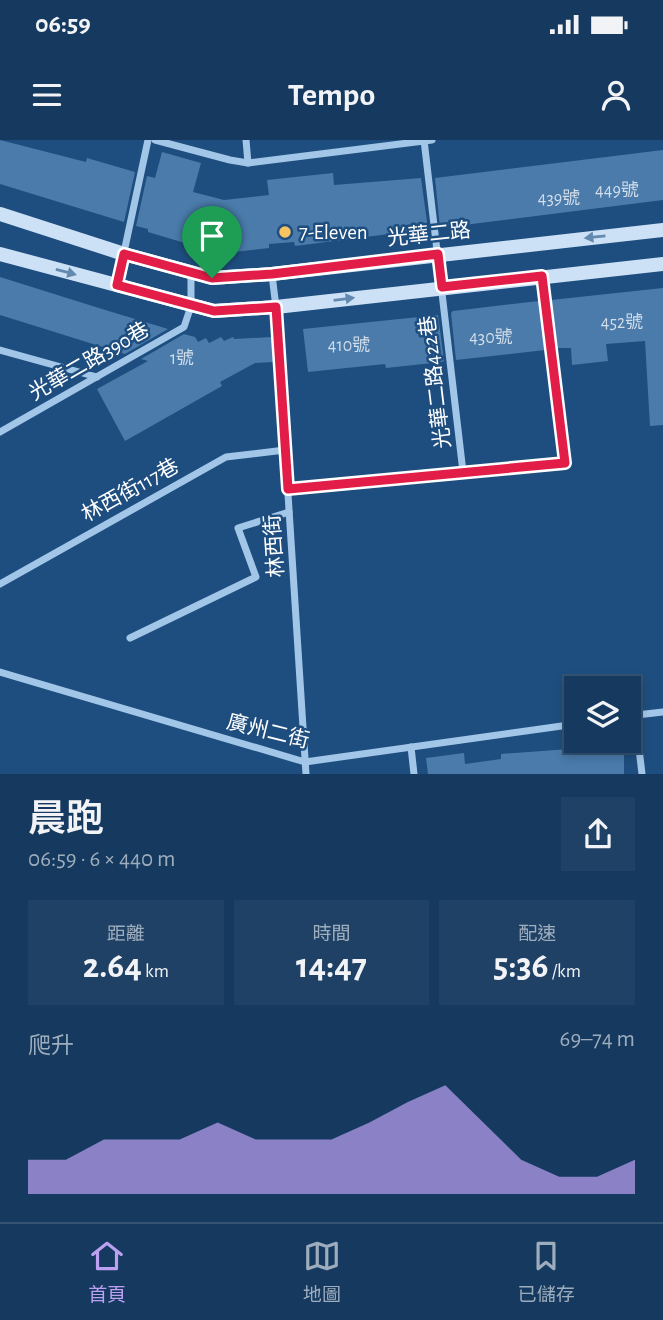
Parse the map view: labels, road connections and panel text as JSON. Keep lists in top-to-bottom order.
{
  "streets": {
    "street": [
      "光華二路",
      "光華二路390巷",
      "光華二路422巷",
      "林西街117巷",
      "林西街",
      "廣州二街"
    ]
  },
  "crossings": [
    ["光華二路", "光華二路422巷"],
    ["光華二路", "林西街"],
    ["林西街117巷", "林西街"],
    ["林西街", "廣州二街"]
  ],
  "places": ["7-Eleven"],
  "house_numbers": [
    "449號",
    "439號",
    "452號",
    "430號",
    "410號",
    "1號"
  ],
  "page": {
    "status": "06:59",
    "header": "Tempo",
    "heading": ["晨跑", "06:59 · 6 × 440 m"],
    "stats": [
      ["距離", "2.64 km"],
      ["時間", "14:47"],
      ["配速", "5:36 /km"]
    ],
    "chart": ["爬升", "69–74 m"],
    "tabs": ["首頁", "地圖", "已儲存"]
  }
}
